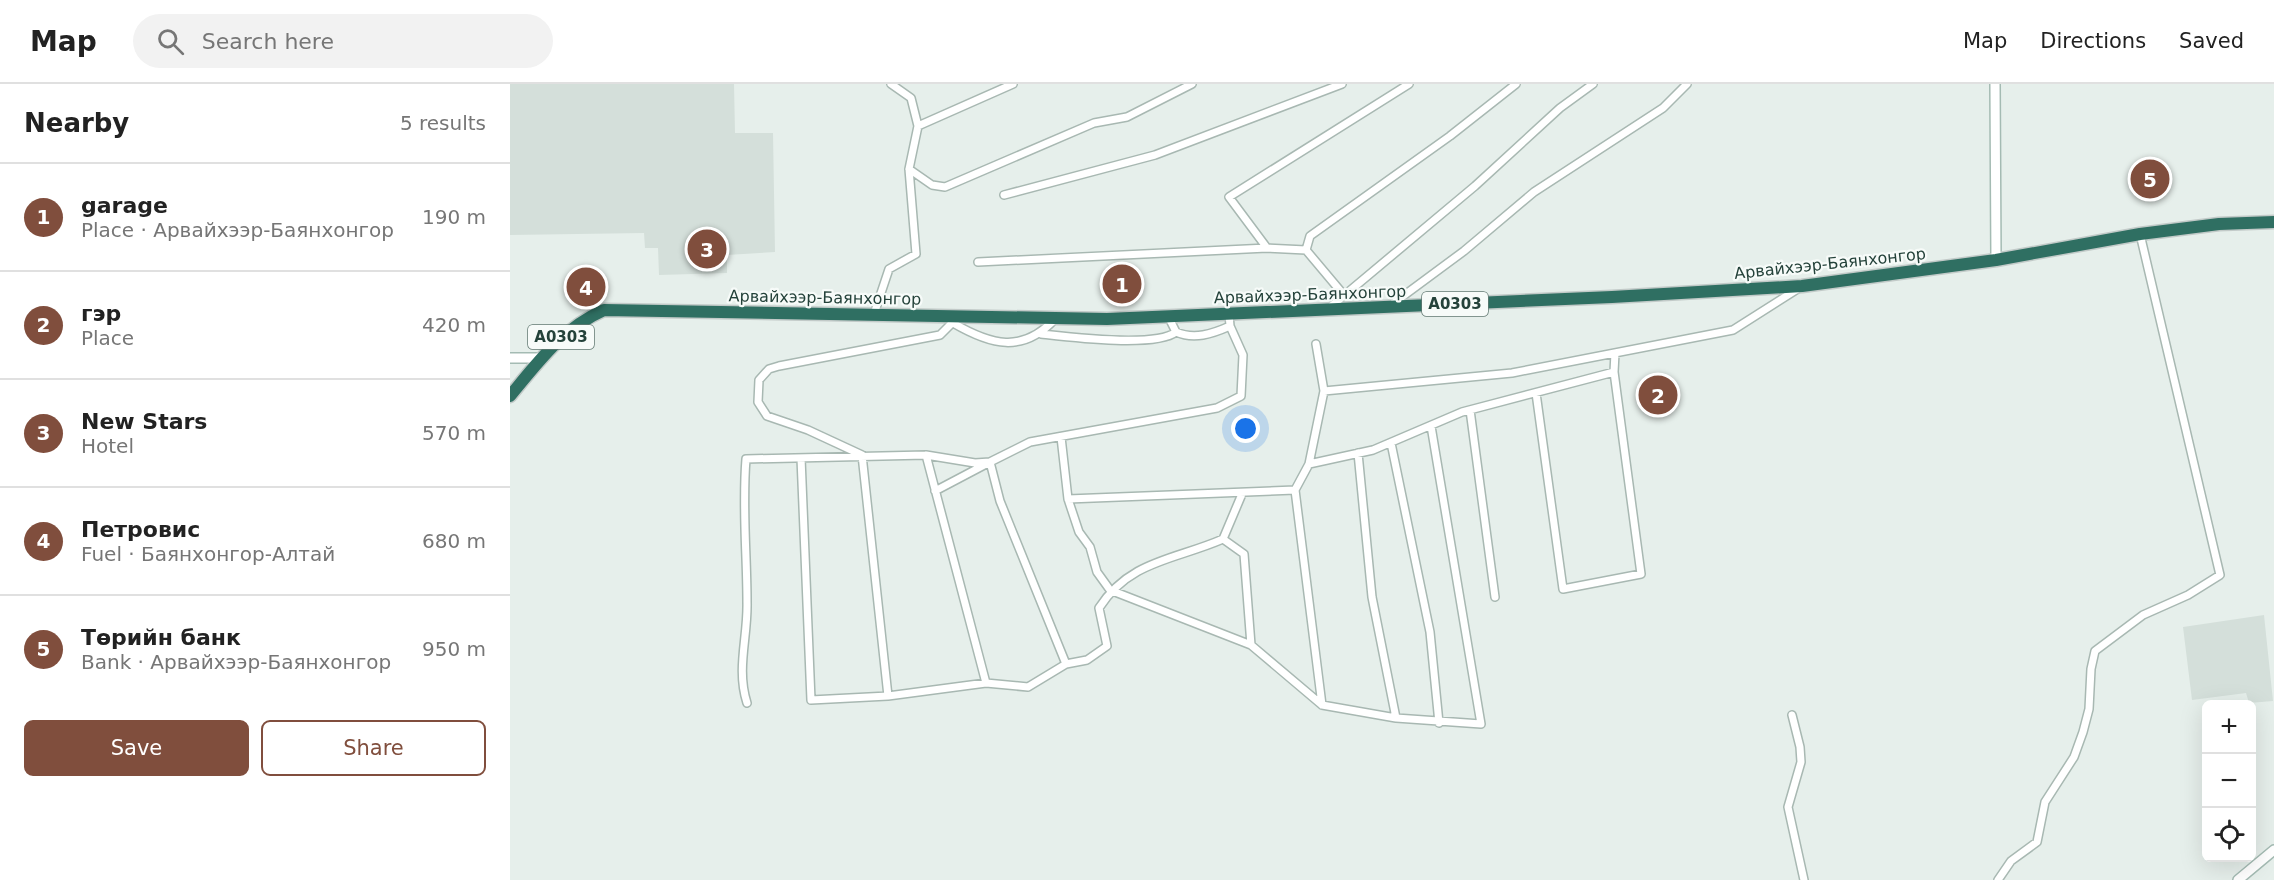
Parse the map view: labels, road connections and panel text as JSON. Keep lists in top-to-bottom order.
{
  "streets": {
    "highway": ["Арвайхээр-Баянхонгор", "A0303"]
  },
  "crossings": [
    ["Арвайхээр-Баянхонгор", "A0303"]
  ],
  "page": {
    "header": "Map",
    "search": "Search here",
    "nav": ["Map", "Directions", "Saved"],
    "heading": ["Nearby", "5 results"],
    "pins": [
      "5",
      "3",
      "1",
      "4",
      "2"
    ],
    "list": [
      {
        "mark": "1",
        "name": "garage",
        "note": "Place · Арвайхээр-Баянхонгор",
        "value": "190 m"
      },
      {
        "mark": "2",
        "name": "гэр",
        "note": "Place",
        "value": "420 m"
      },
      {
        "mark": "3",
        "name": "New Stars",
        "note": "Hotel",
        "value": "570 m"
      },
      {
        "mark": "4",
        "name": "Петровис",
        "note": "Fuel · Баянхонгор-Алтай",
        "value": "680 m"
      },
      {
        "mark": "5",
        "name": "Төрийн банк",
        "note": "Bank · Арвайхээр-Баянхонгор",
        "value": "950 m"
      }
    ],
    "map_buttons": ["+", "−"],
    "buttons": ["Save", "Share"]
  }
}
